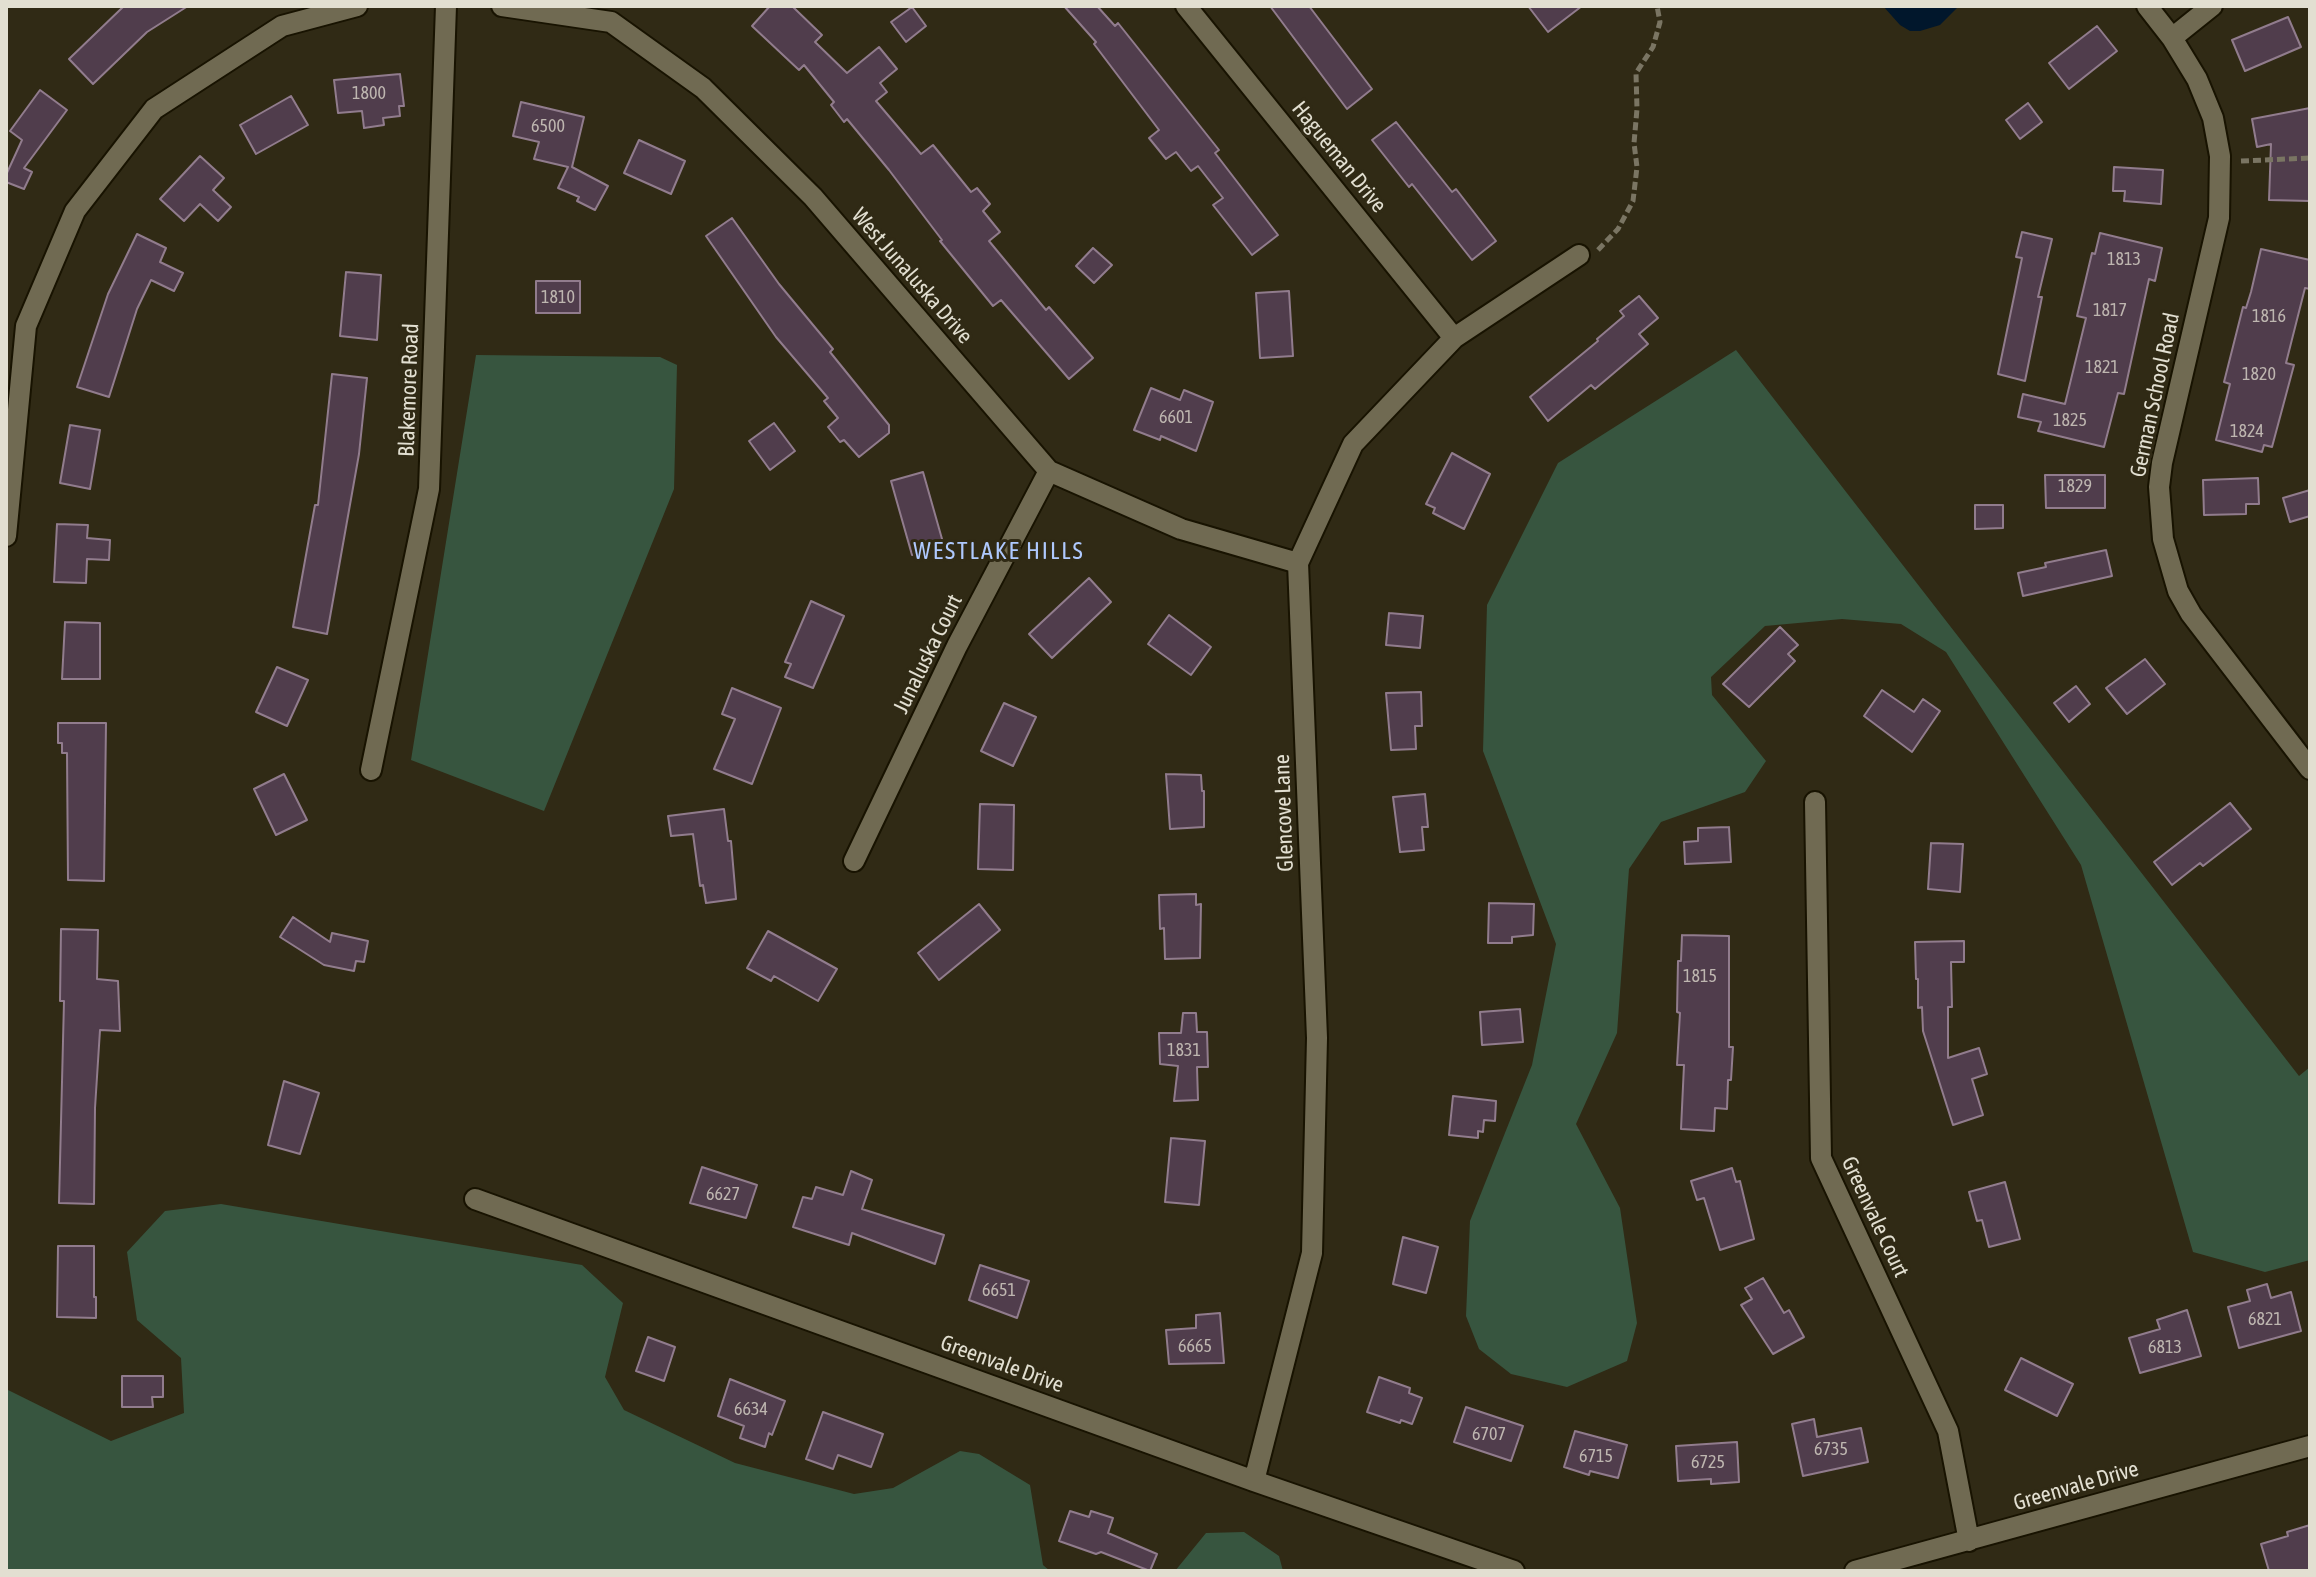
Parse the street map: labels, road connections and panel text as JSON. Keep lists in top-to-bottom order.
{
  "streets": {
    "street": [
      "Hagueman Drive",
      "West Junaluska Drive",
      "Blakemore Road",
      "German School Road",
      "Junaluska Court",
      "Glencove Lane",
      "Greenvale Court",
      "Greenvale Drive"
    ]
  },
  "crossings": [
    ["Hagueman Drive", "Glencove Lane"],
    ["West Junaluska Drive", "Junaluska Court"],
    ["West Junaluska Drive", "Glencove Lane"],
    ["Glencove Lane", "Greenvale Drive"],
    ["Greenvale Court", "Greenvale Drive"]
  ],
  "districts": ["WESTLAKE HILLS"],
  "house_numbers": [
    "1800",
    "6500",
    "1813",
    "1810",
    "1817",
    "1816",
    "1821",
    "1820",
    "6601",
    "1825",
    "1824",
    "1829",
    "1815",
    "1831",
    "6627",
    "6651",
    "6821",
    "6665",
    "6813",
    "6634",
    "6707",
    "6735",
    "6715",
    "6725"
  ]
}
